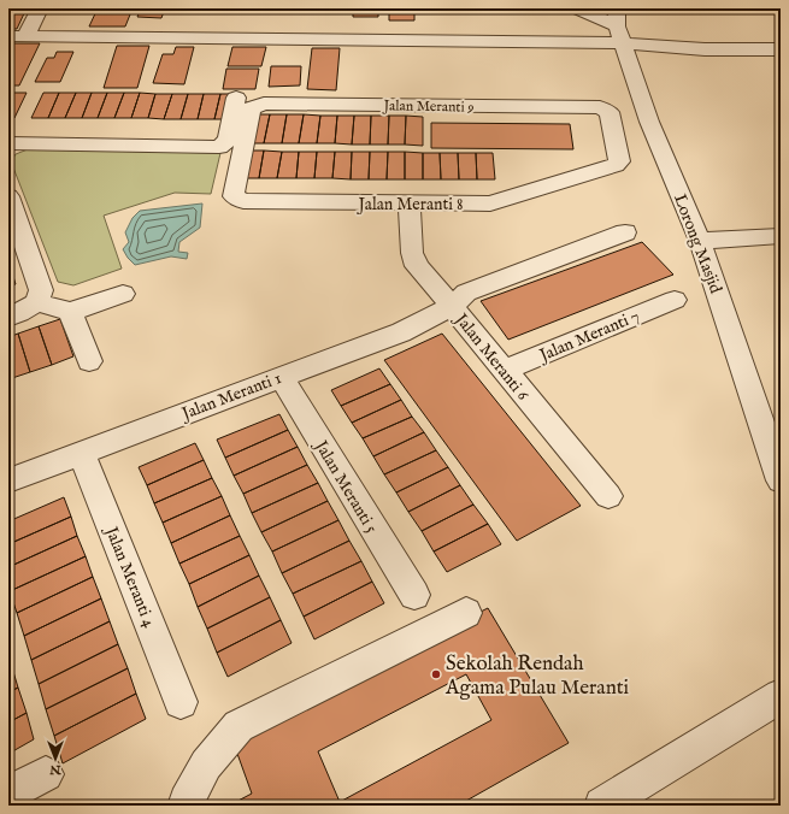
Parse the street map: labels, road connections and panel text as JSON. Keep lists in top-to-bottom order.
{
  "streets": {
    "street": [
      "Jalan Meranti 9",
      "Jalan Meranti 8",
      "Lorong Masjid",
      "Jalan Meranti 7",
      "Jalan Meranti 6",
      "Jalan Meranti 1",
      "Jalan Meranti 5",
      "Jalan Meranti 4"
    ]
  },
  "crossings": [
    ["Jalan Meranti 9", "Jalan Meranti 8"],
    ["Jalan Meranti 8", "Jalan Meranti 6"],
    ["Jalan Meranti 7", "Jalan Meranti 6"],
    ["Jalan Meranti 6", "Jalan Meranti 1"],
    ["Jalan Meranti 1", "Jalan Meranti 5"],
    ["Jalan Meranti 1", "Jalan Meranti 4"]
  ],
  "places": ["Sekolah Rendah Agama Pulau Meranti"],
  "north": "bottom"
}
